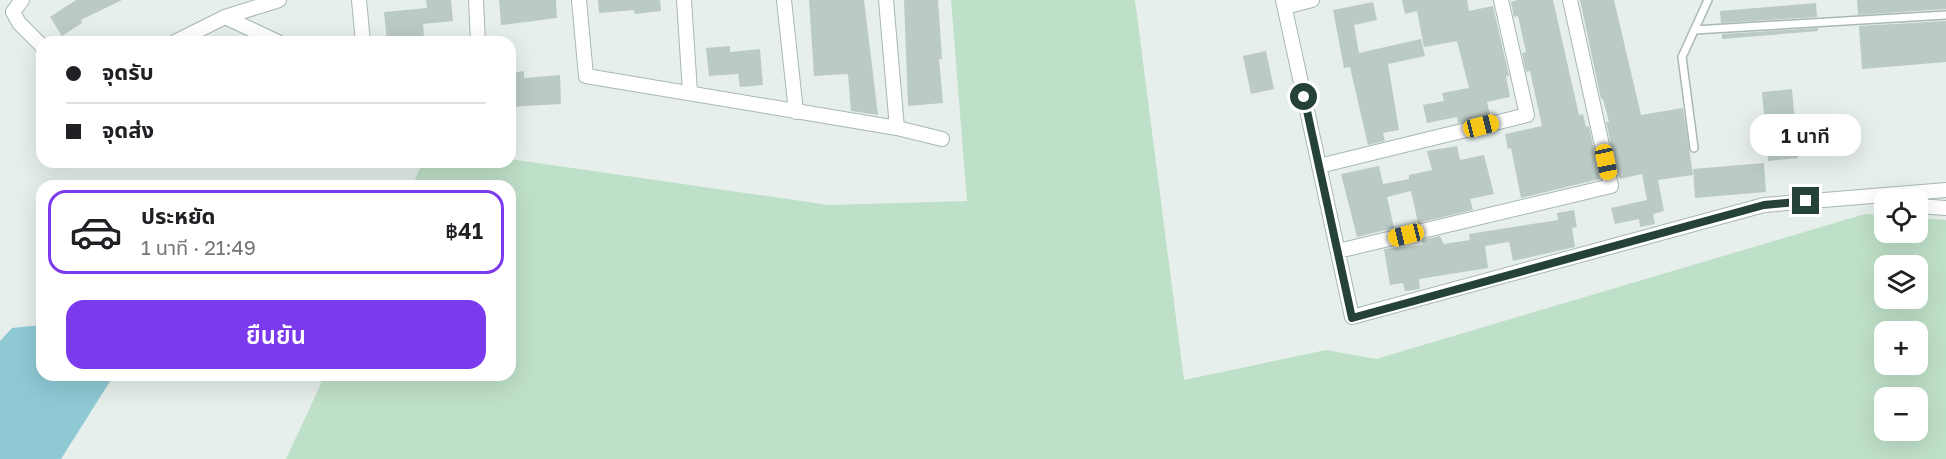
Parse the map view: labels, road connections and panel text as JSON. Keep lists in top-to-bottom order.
{
  "page": {
    "banner": ["จุดรับ", "จุดส่ง"],
    "bubble": "1 นาที",
    "map_buttons": ["+", "−"],
    "list": [
      {
        "name": "ประหยัด",
        "note": "1 นาที · 21:49",
        "value": "฿41"
      }
    ],
    "buttons": "ยืนยัน"
  }
}
